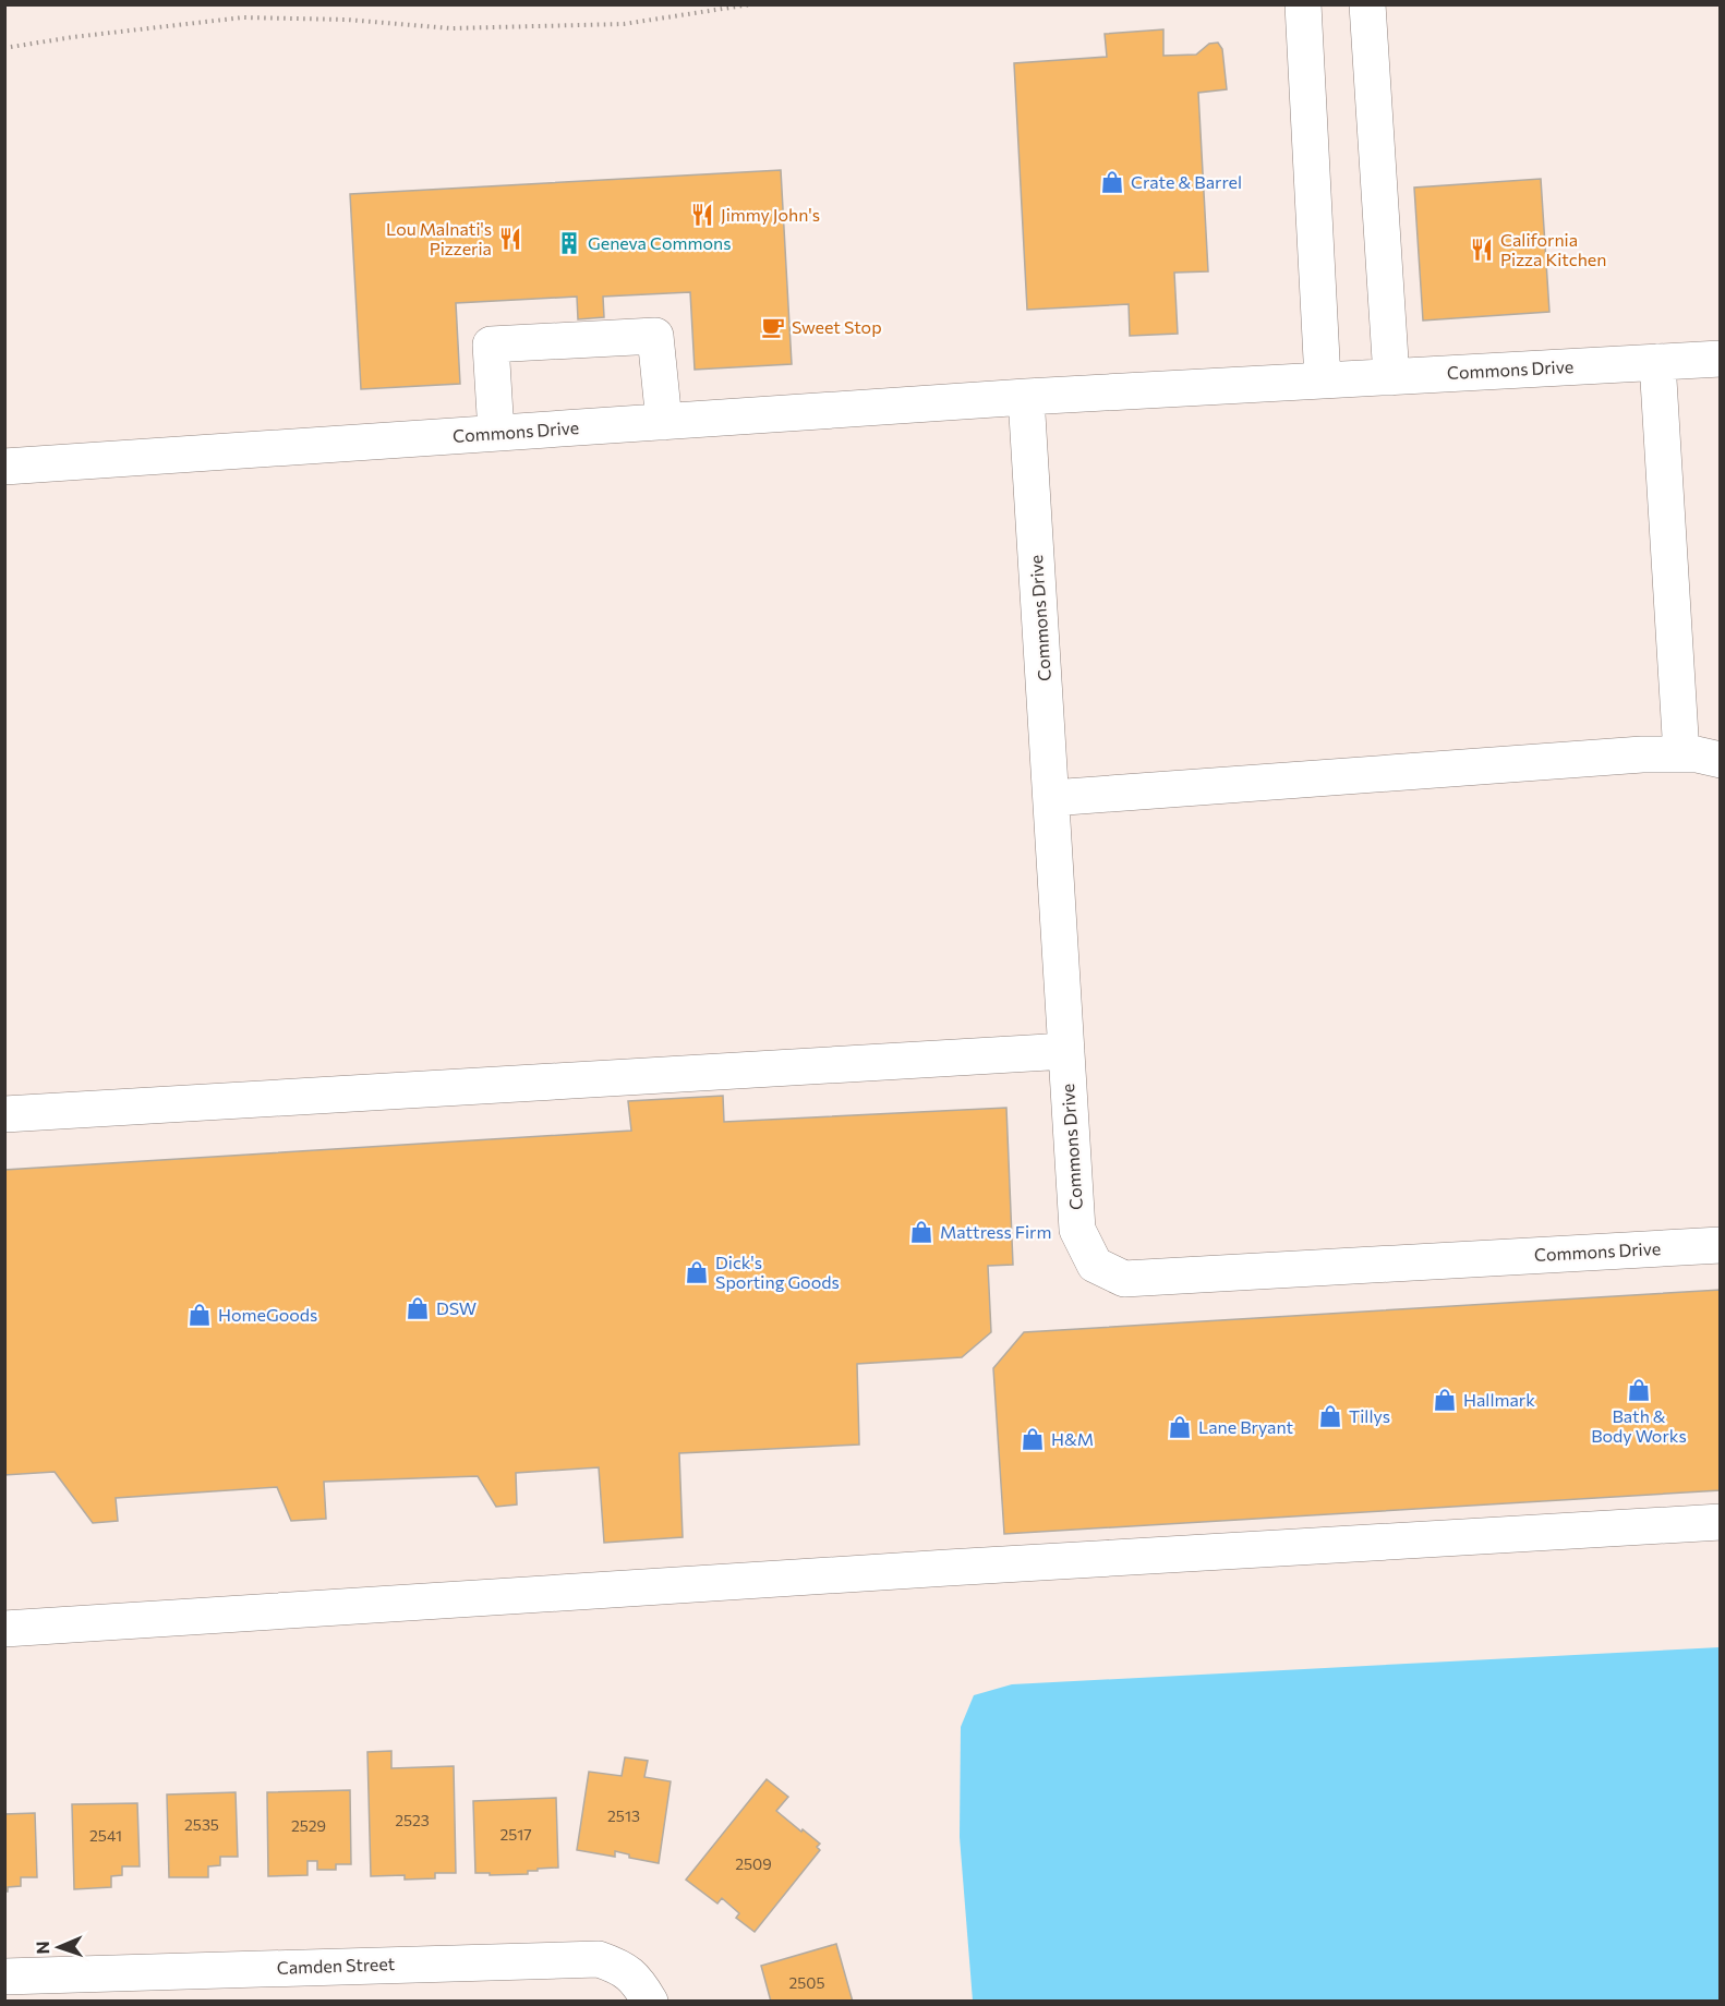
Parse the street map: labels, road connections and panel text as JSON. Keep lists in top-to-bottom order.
{
  "streets": {
    "street": ["Commons Drive", "Camden Street"]
  },
  "places": {
    "shop": [
      "Crate & Barrel",
      "Mattress Firm",
      "Dick's Sporting Goods",
      "DSW",
      "HomeGoods",
      "Bath & Body Works",
      "Hallmark",
      "Tillys",
      "Lane Bryant",
      "H&M"
    ],
    "restaurant": ["Jimmy John's", "Lou Malnati's Pizzeria", "California Pizza Kitchen"],
    "building": ["Geneva Commons"],
    "cafe": ["Sweet Stop"]
  },
  "house_numbers": [
    "2513",
    "2523",
    "2535",
    "2529",
    "2517",
    "2541",
    "2509",
    "2505"
  ],
  "north": "left"
}
